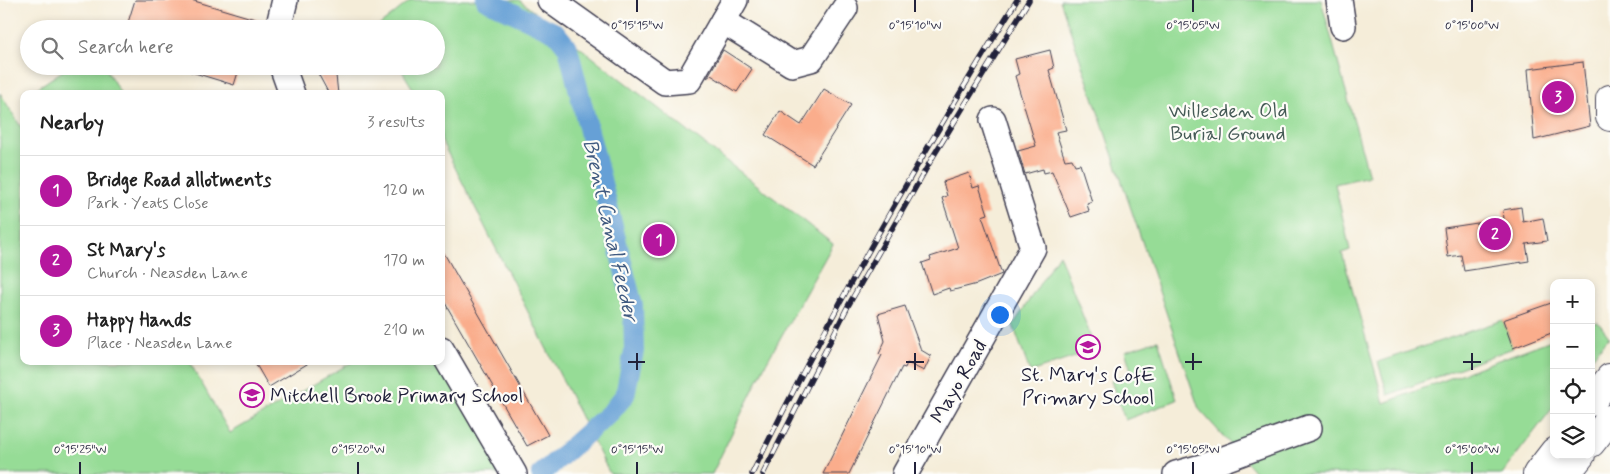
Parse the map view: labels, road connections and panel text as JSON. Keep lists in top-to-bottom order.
{
  "streets": {
    "street": ["Mayo Road"]
  },
  "water": ["Brent Canal Feeder"],
  "parks": ["Willesden Old Burial Ground"],
  "places": {
    "school or university": ["St. Mary's CofE Primary School", "Mitchell Brook Primary School"]
  },
  "page": {
    "search": "Search here",
    "pins": ["3", "2", "1"],
    "heading": ["Nearby", "3 results"],
    "list": [
      {
        "mark": "1",
        "name": "Bridge Road allotments",
        "note": "Park · Yeats Close",
        "value": "120 m"
      },
      {
        "mark": "2",
        "name": "St Mary's",
        "note": "Church · Neasden Lane",
        "value": "170 m"
      },
      {
        "mark": "3",
        "name": "Happy Hands",
        "note": "Place · Neasden Lane",
        "value": "210 m"
      }
    ],
    "map_buttons": ["+", "−"]
  },
  "coordinates": [
    "0°15'15\"W",
    "0°15'10\"W",
    "0°15'05\"W",
    "0°15'00\"W",
    "0°15'25\"W",
    "0°15'20\"W"
  ]
}
